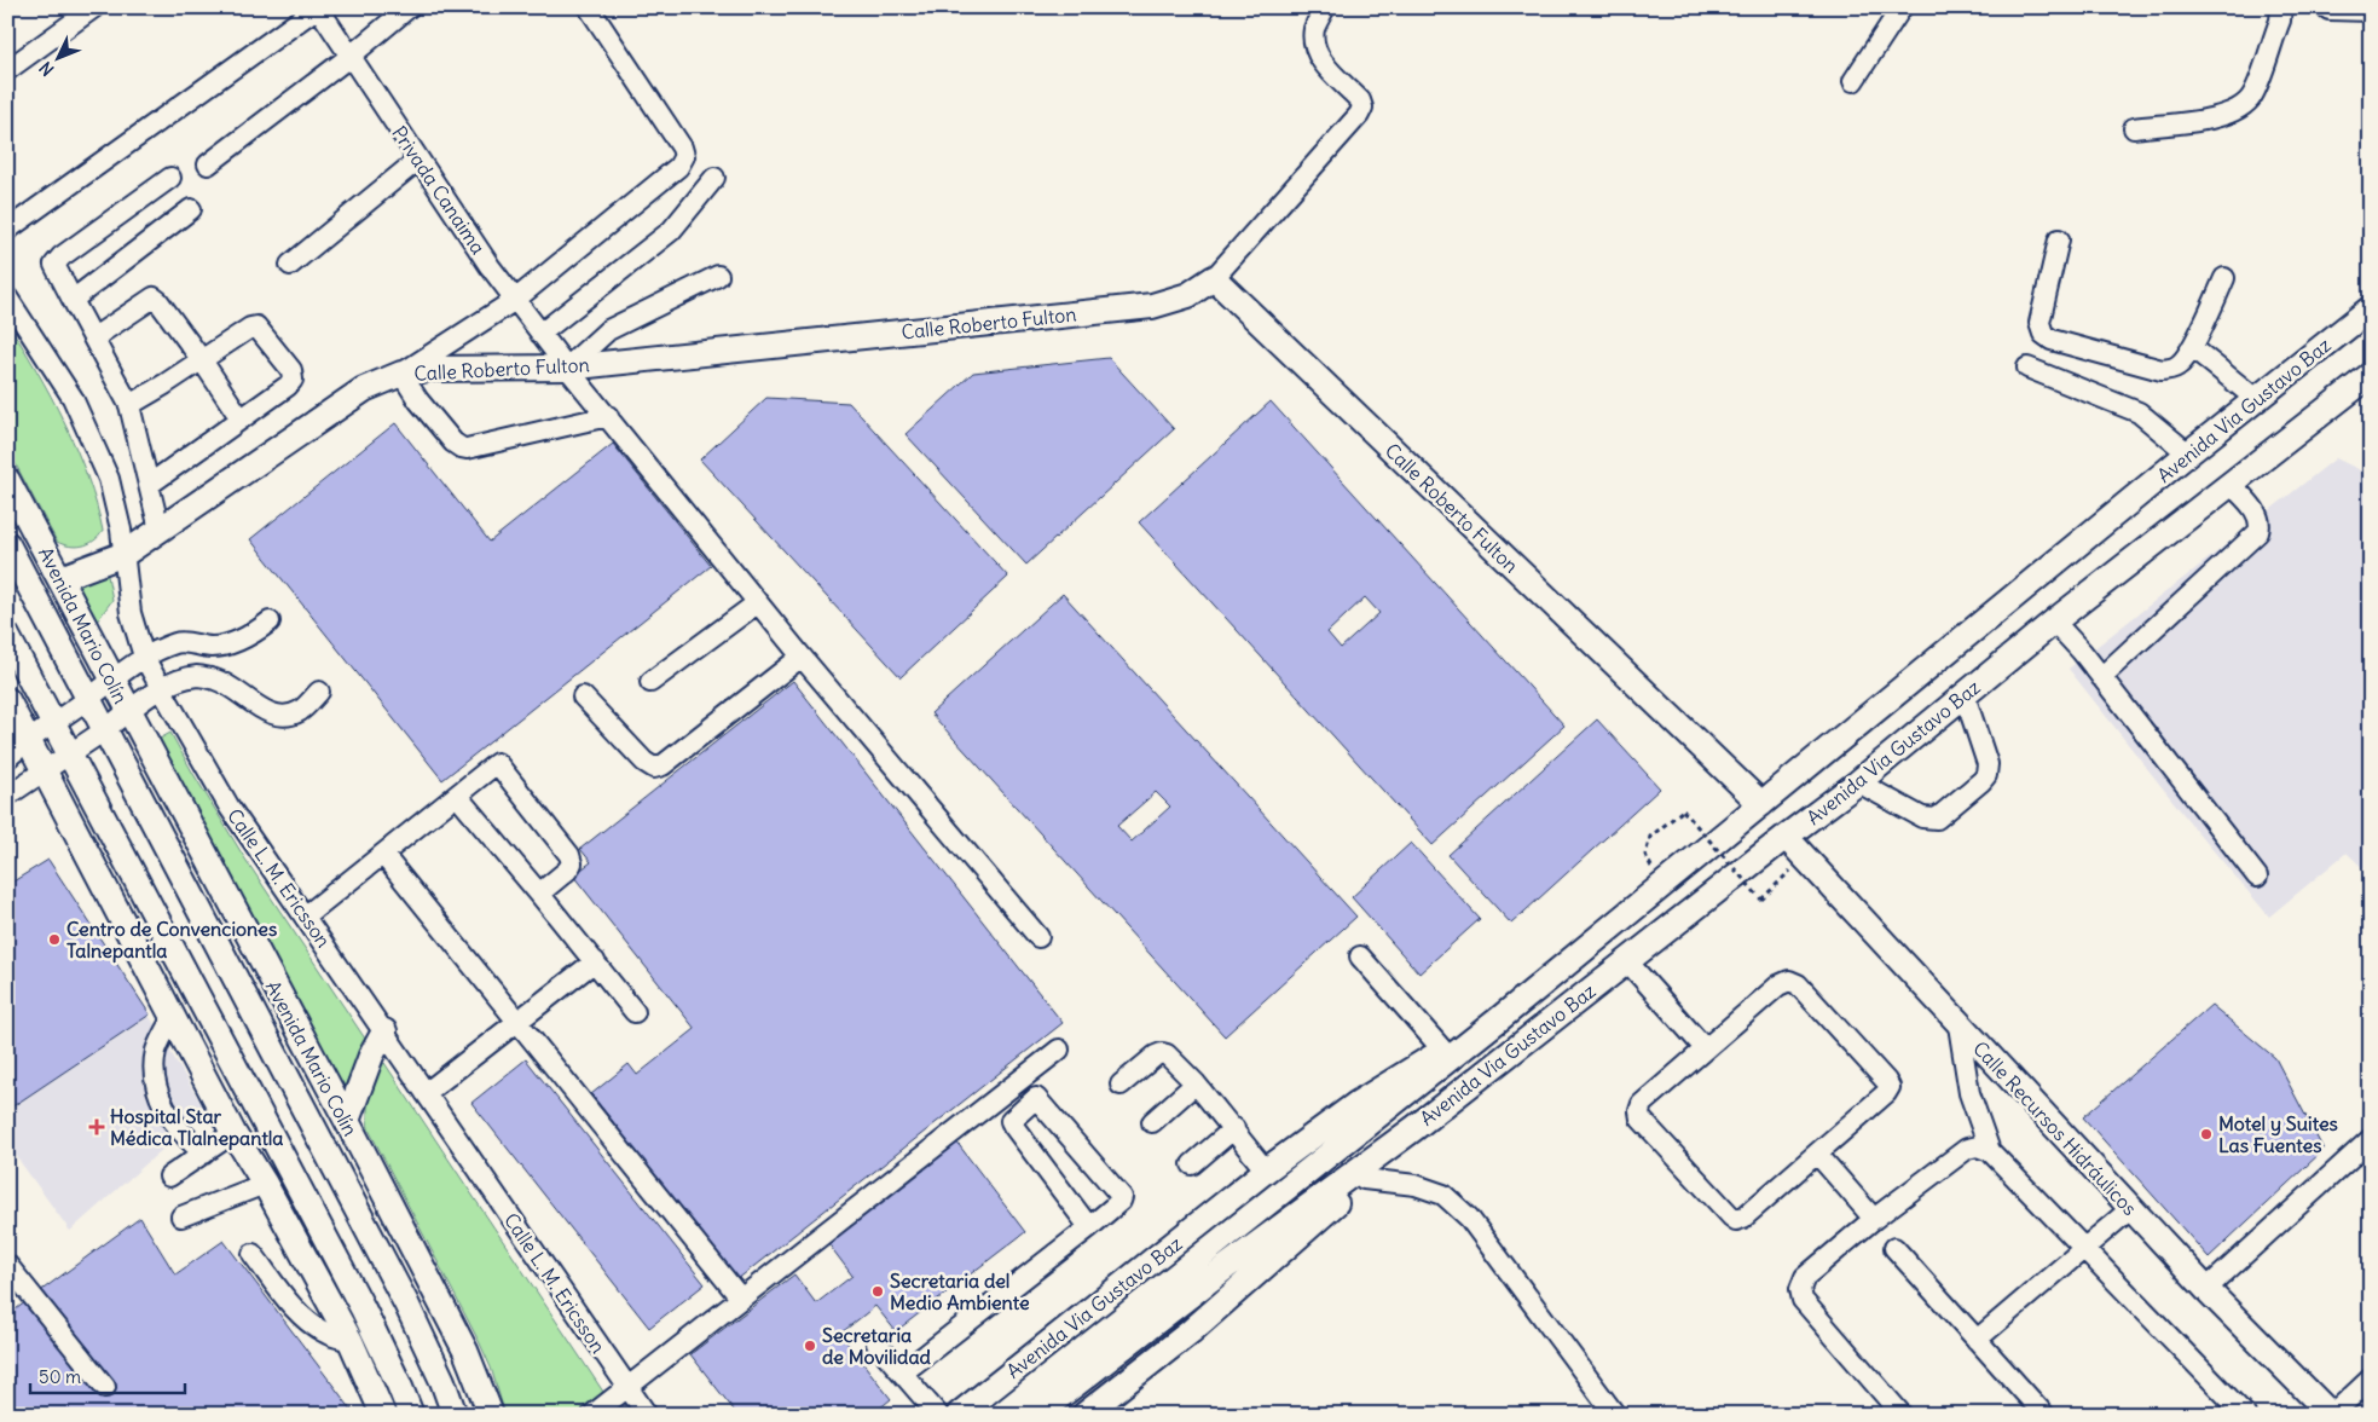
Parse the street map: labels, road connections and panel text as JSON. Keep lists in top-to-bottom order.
{
  "streets": {
    "main road": [
      "Calle Roberto Fulton",
      "Avenida Via Gustavo Baz",
      "Avenida Mario Colín",
      "Calle Recursos Hidráulicos"
    ],
    "street": ["Privada Canaima", "Calle L. M. Ericsson"]
  },
  "crossings": [
    ["Privada Canaima", "Calle Roberto Fulton"],
    ["Calle Roberto Fulton", "Avenida Via Gustavo Baz"],
    ["Calle Roberto Fulton", "Avenida Mario Colín"],
    ["Calle Roberto Fulton", "Calle L. M. Ericsson"],
    ["Avenida Via Gustavo Baz", "Calle Recursos Hidráulicos"]
  ],
  "places": {
    "other": [
      "Centro de Convenciones Talnepantla",
      "Motel y Suites Las Fuentes",
      "Secretaria del Medio Ambiente",
      "Secretaria de Movilidad"
    ],
    "health": ["Hospital Star Médica Tlalnepantla"]
  },
  "scale_bar": "50 m",
  "north": "bottom left"
}
